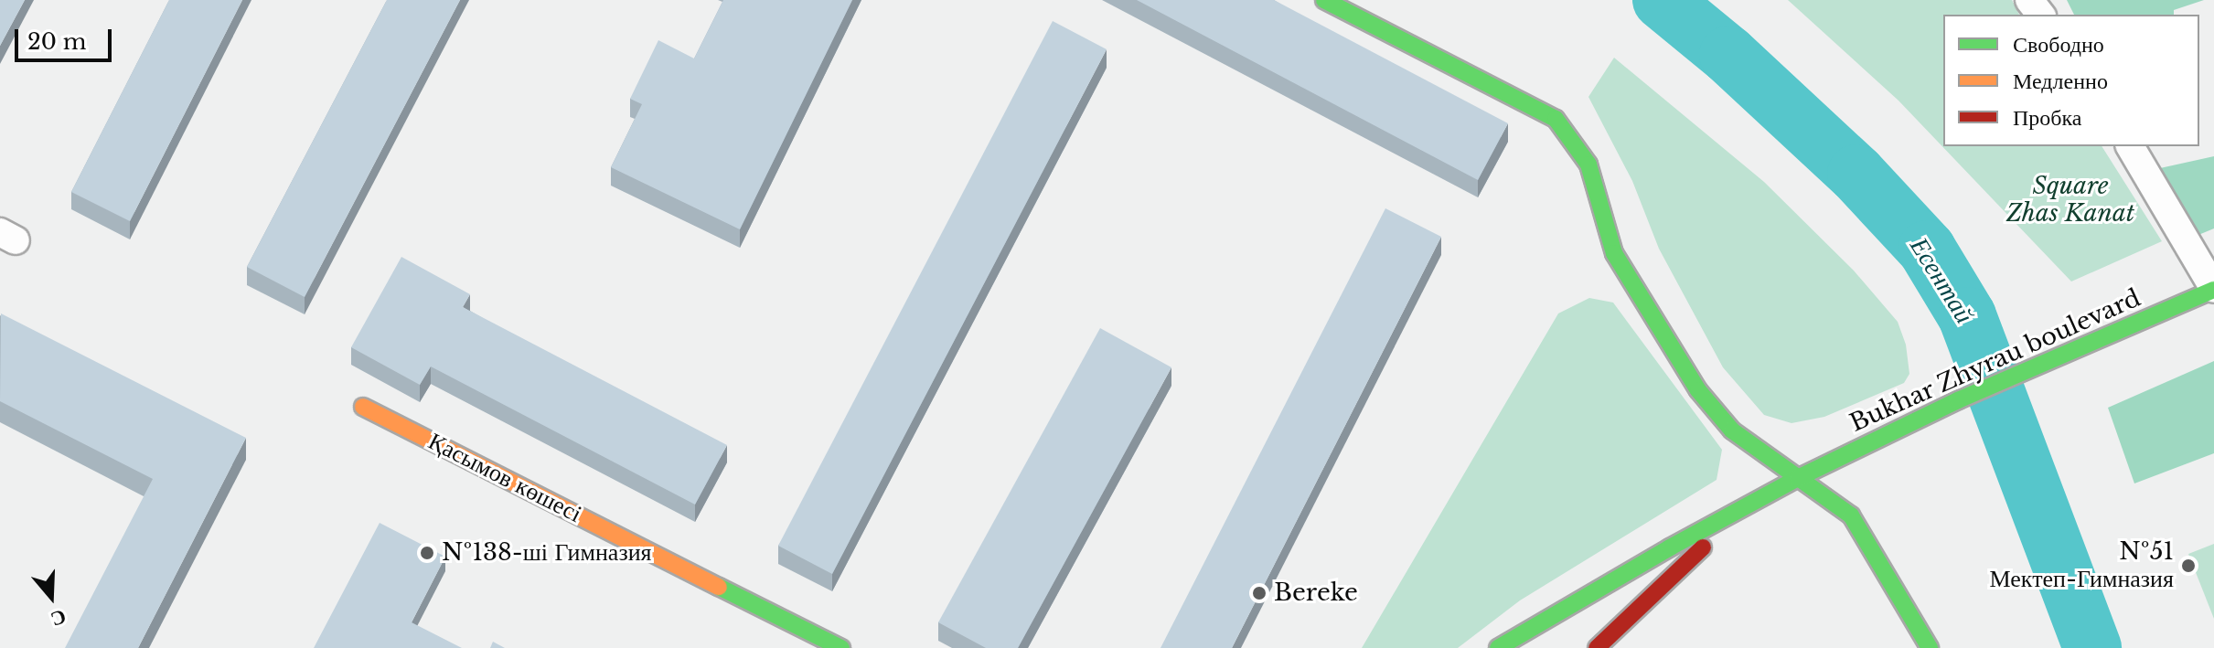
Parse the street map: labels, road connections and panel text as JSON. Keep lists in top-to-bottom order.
{
  "streets": {
    "street": ["Bukhar Zhyrau boulevard", "Қасымов көшесі"]
  },
  "water": ["Есентай"],
  "parks": ["Square Zhas Kanat"],
  "places": ["№138-ші Гимназия", "№51 Мектеп-Гимназия", "Bereke"],
  "legend": ["Свободно", "Медленно", "Пробка"],
  "scale_bar": "20 m",
  "north": "bottom"
}
